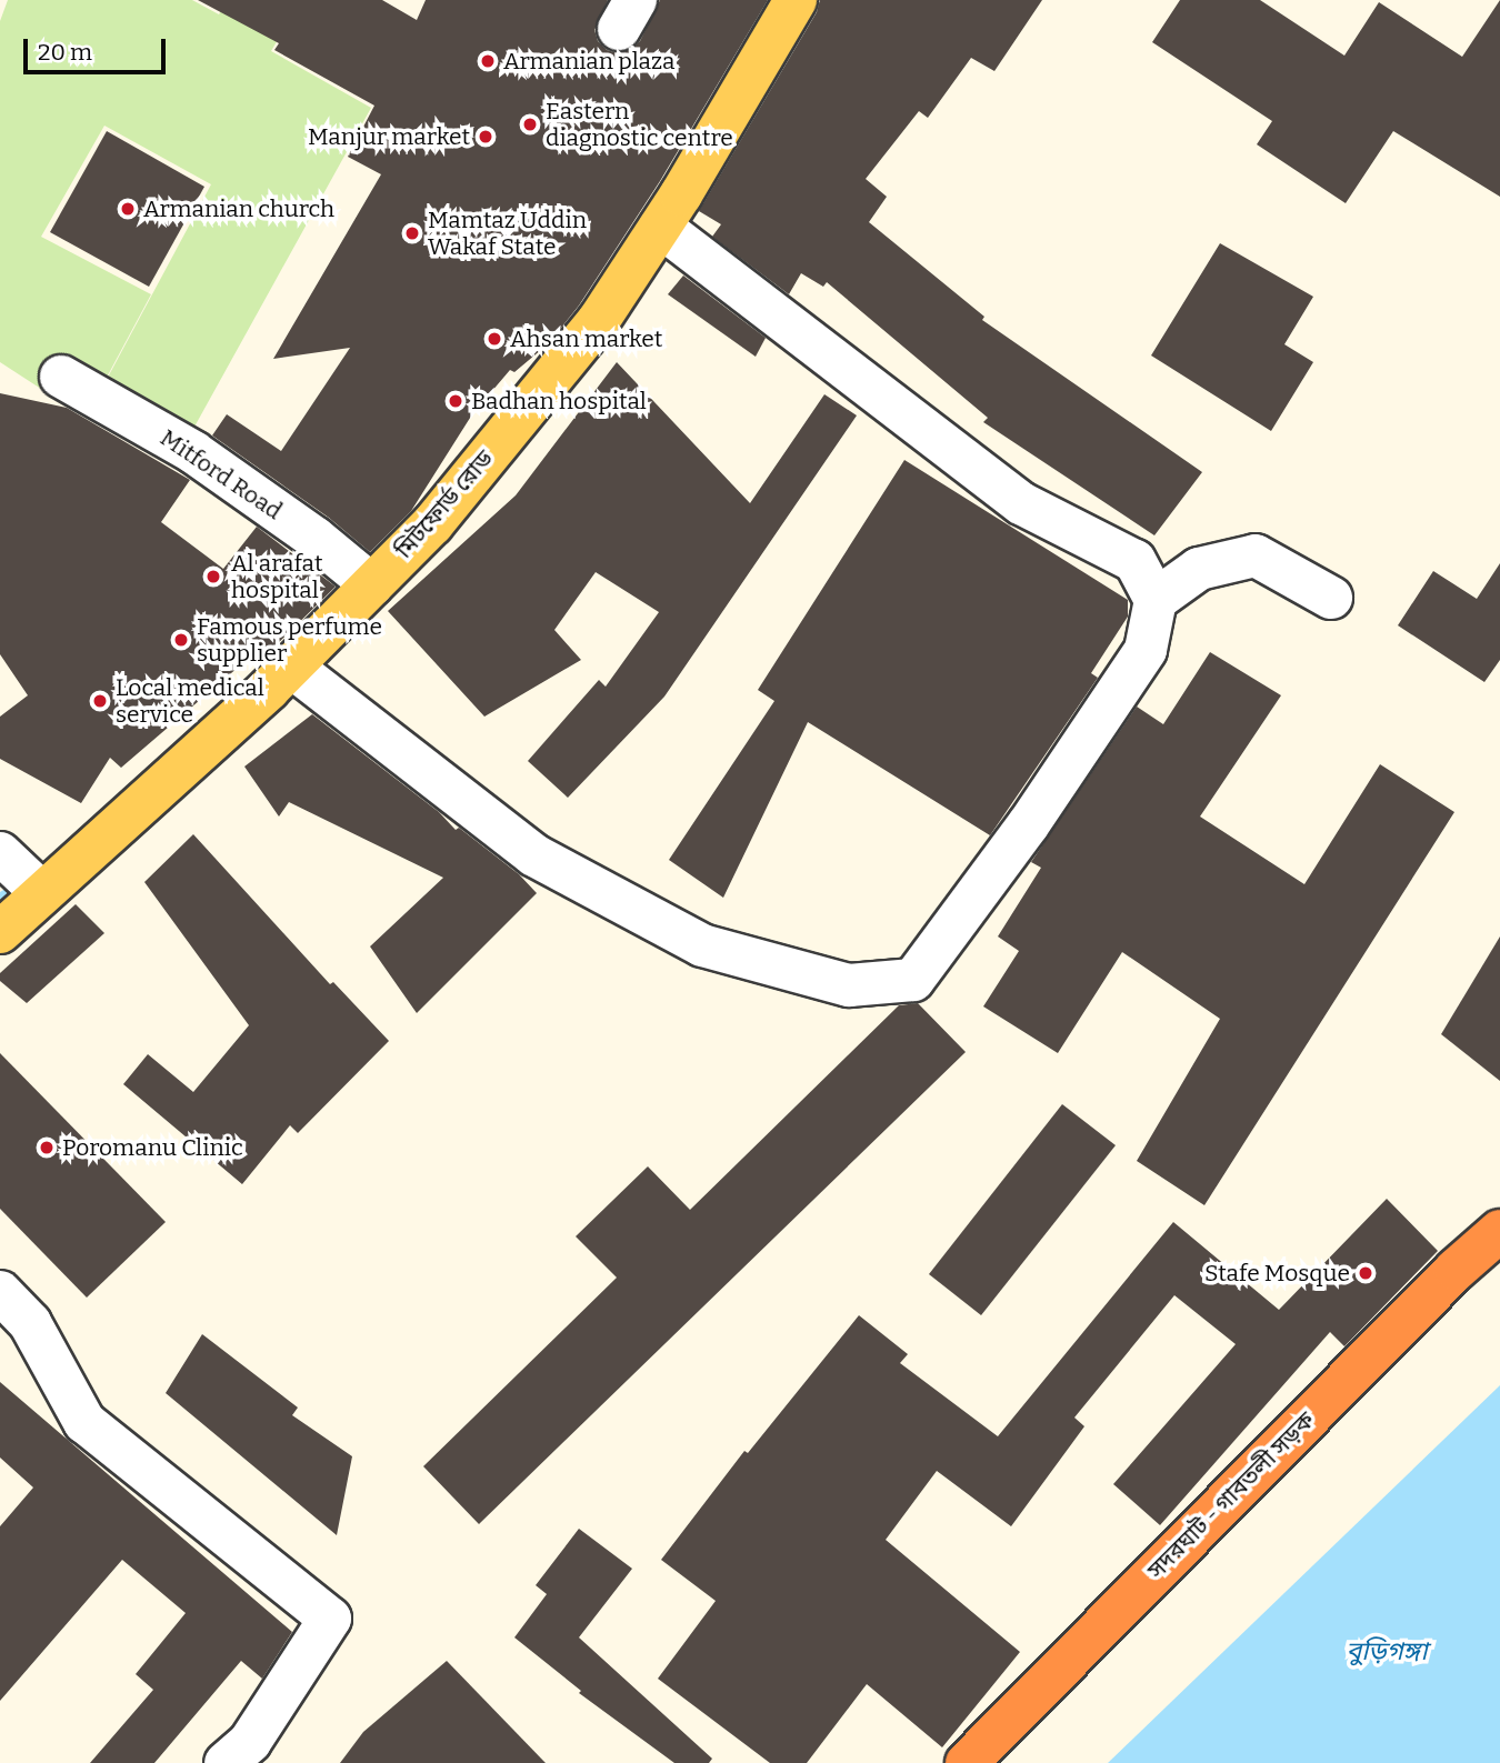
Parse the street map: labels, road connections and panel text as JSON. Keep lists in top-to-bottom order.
{
  "streets": {
    "highway": ["সদরঘাট - গাবতলী সড়ক"],
    "main road": ["মিটফোর্ড রোড"],
    "street": ["Mitford Road"]
  },
  "crossings": [
    ["Mitford Road", "মিটফোর্ড রোড"]
  ],
  "water": ["বুড়িগঙ্গা"],
  "places": [
    "Armanian plaza",
    "Eastern diagnostic centre",
    "Manjur market",
    "Armanian church",
    "Mamtaz Uddin Wakaf State",
    "Ahsan market",
    "Badhan hospital",
    "Al arafat hospital",
    "Famous perfume supplier",
    "Local medical service",
    "Poromanu Clinic",
    "Stafe Mosque"
  ],
  "scale_bar": "20 m"
}
